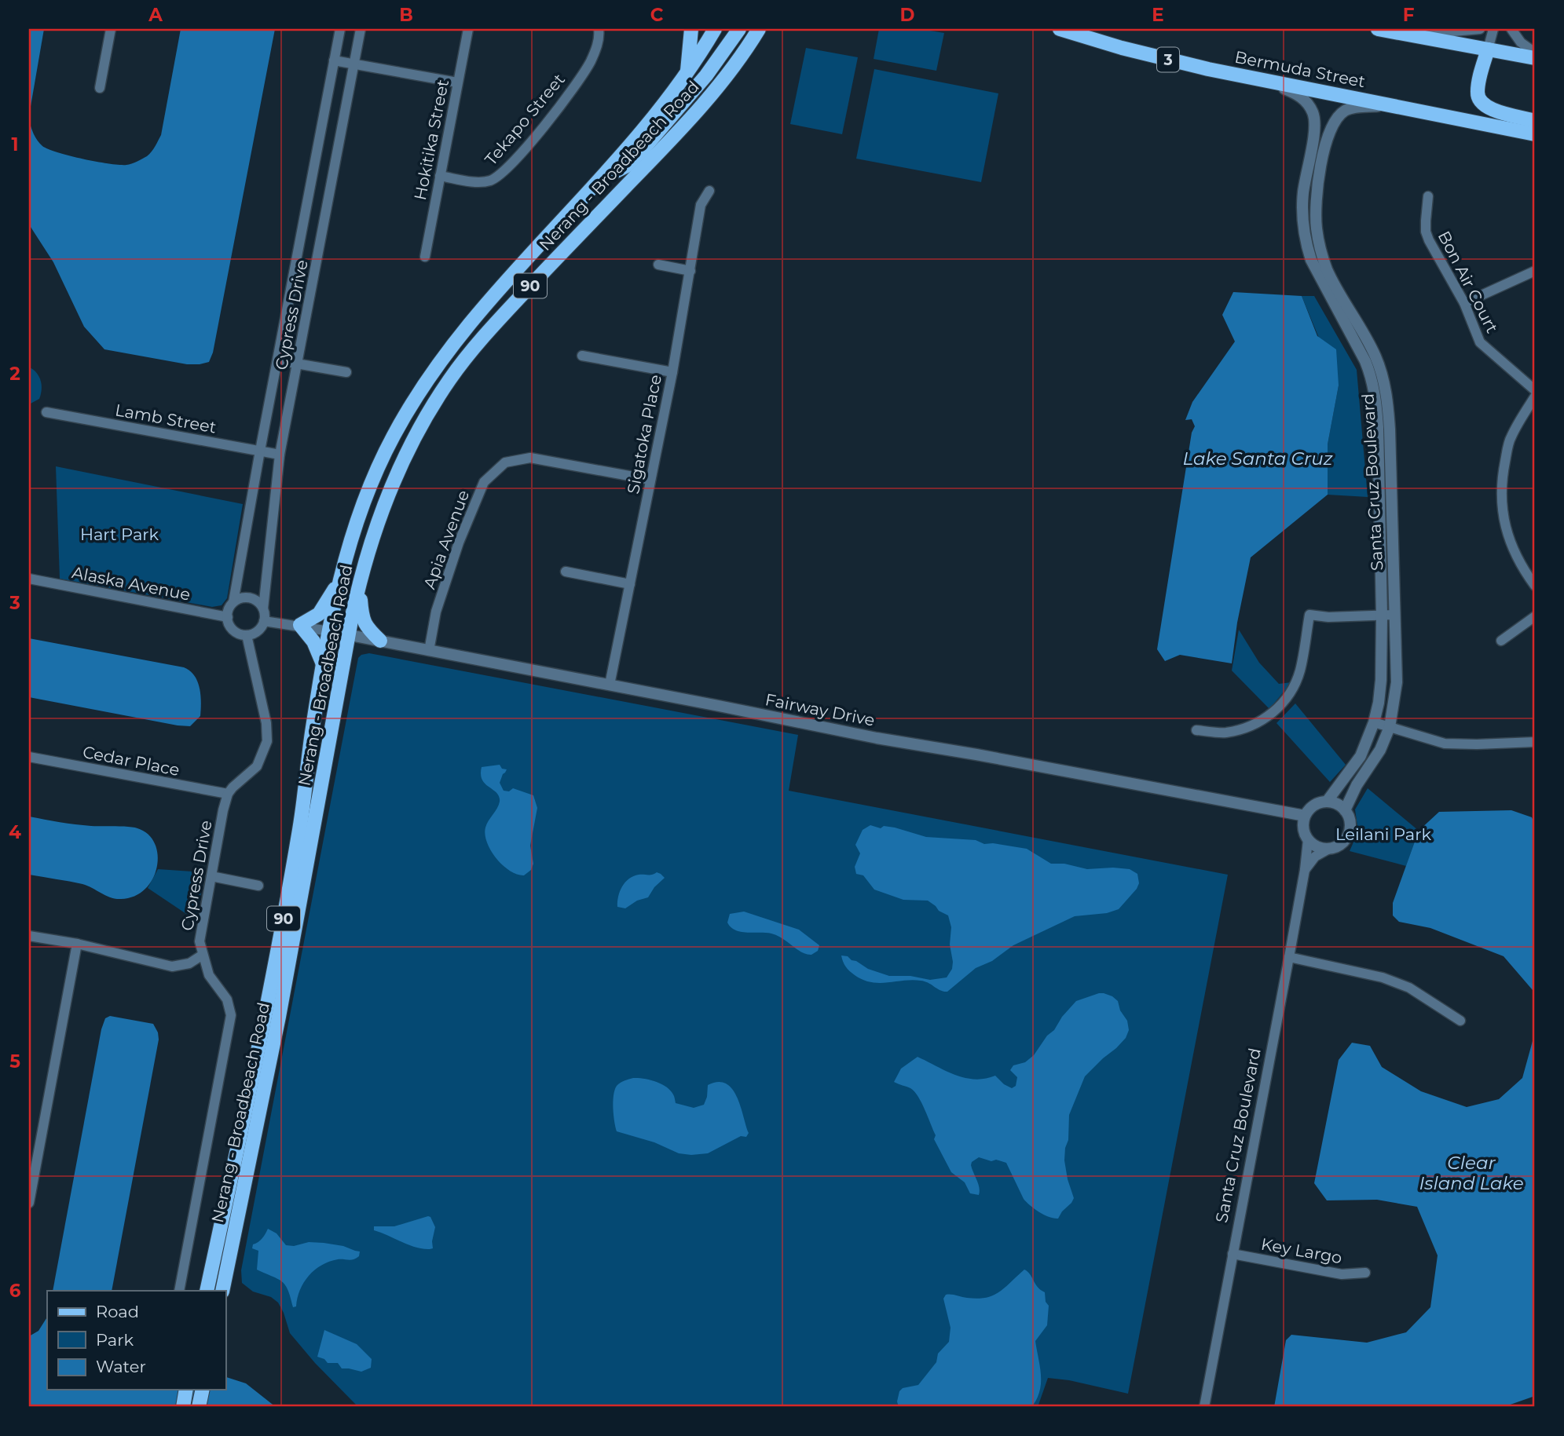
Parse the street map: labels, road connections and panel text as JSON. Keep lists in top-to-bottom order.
{
  "streets": {
    "main road": [
      "3",
      "Bermuda Street",
      "Nerang - Broadbeach Road",
      "90"
    ],
    "street": [
      "Tekapo Street",
      "Hokitika Street",
      "Bon Air Court",
      "Cypress Drive",
      "Lamb Street",
      "Sigatoka Place",
      "Santa Cruz Boulevard",
      "Apia Avenue",
      "Alaska Avenue",
      "Fairway Drive",
      "Cedar Place",
      "Key Largo"
    ]
  },
  "crossings": [
    ["Bermuda Street", "Santa Cruz Boulevard"],
    ["Tekapo Street", "Hokitika Street"],
    ["Nerang - Broadbeach Road", "90"],
    ["Nerang - Broadbeach Road", "Fairway Drive"],
    ["Cypress Drive", "Lamb Street"],
    ["Cypress Drive", "Alaska Avenue"],
    ["Cypress Drive", "Cedar Place"],
    ["Sigatoka Place", "Apia Avenue"],
    ["Sigatoka Place", "Fairway Drive"],
    ["Santa Cruz Boulevard", "Fairway Drive"],
    ["Santa Cruz Boulevard", "Key Largo"],
    ["Apia Avenue", "Fairway Drive"]
  ],
  "water": ["Lake Santa Cruz", "Clear Island Lake"],
  "parks": ["Hart Park", "Leilani Park"],
  "legend": ["Road", "Park", "Water"],
  "grid": {
    "columns": [
      "A",
      "B",
      "C",
      "D",
      "E",
      "F"
    ],
    "rows": [
      "1",
      "2",
      "3",
      "4",
      "5",
      "6"
    ]
  }
}
